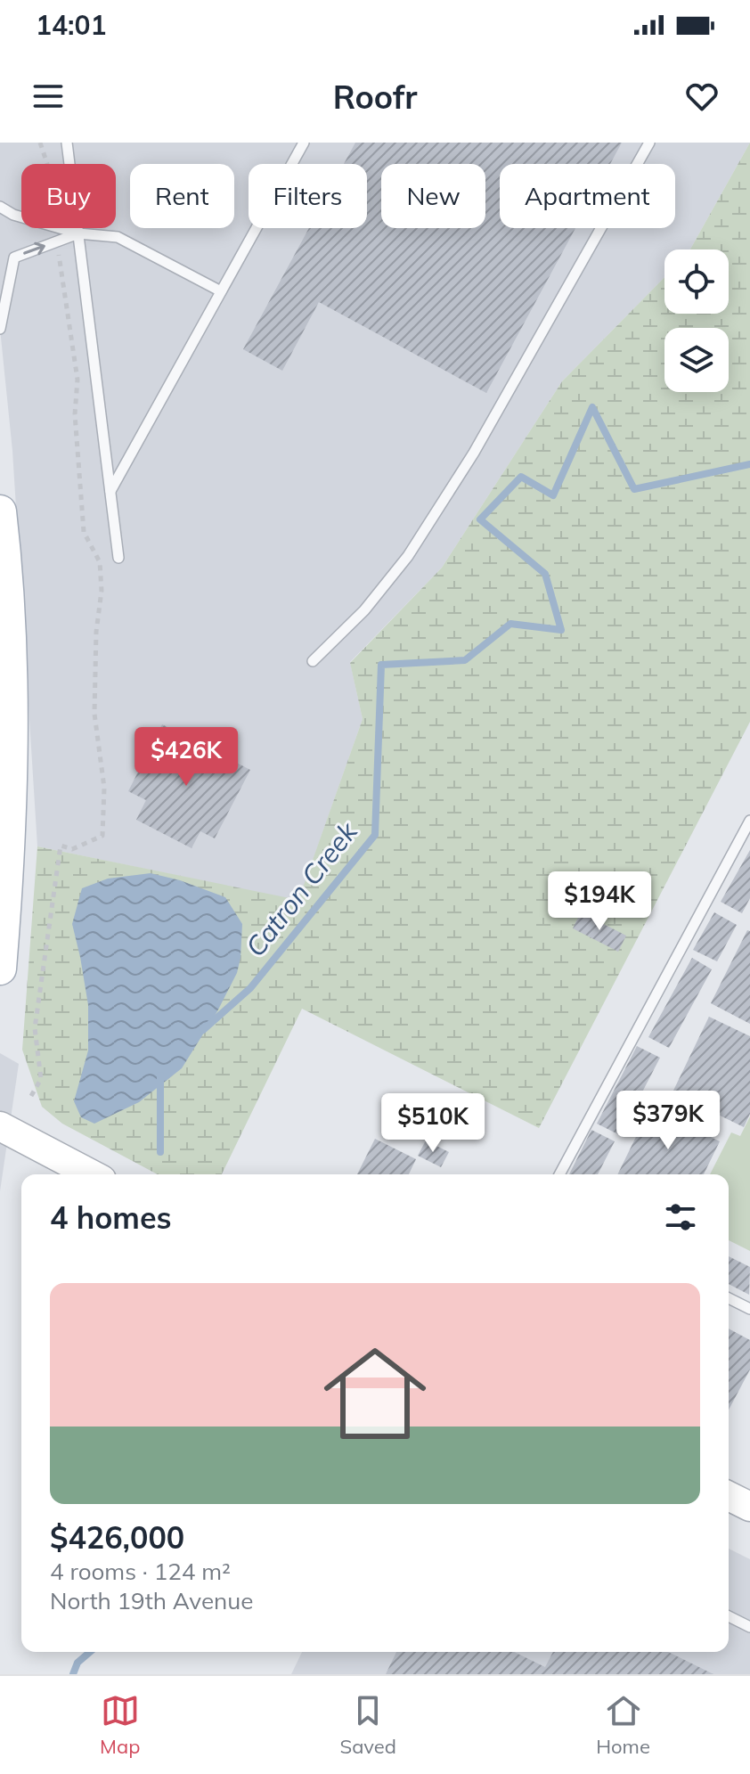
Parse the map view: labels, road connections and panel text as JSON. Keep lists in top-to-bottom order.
{
  "water": ["Catron Creek"],
  "page": {
    "status": "14:01",
    "header": "Roofr",
    "chip": [
      "Buy",
      "Rent",
      "Filters",
      "New",
      "Apartment"
    ],
    "price": [
      "$426K",
      "$194K",
      "$379K",
      "$510K"
    ],
    "heading": "4 homes",
    "list": [
      {
        "name": "$426,000",
        "note": "4 rooms · 124 m² · North 19th Avenue"
      }
    ],
    "tabs": ["Map", "Saved", "Home"]
  }
}
